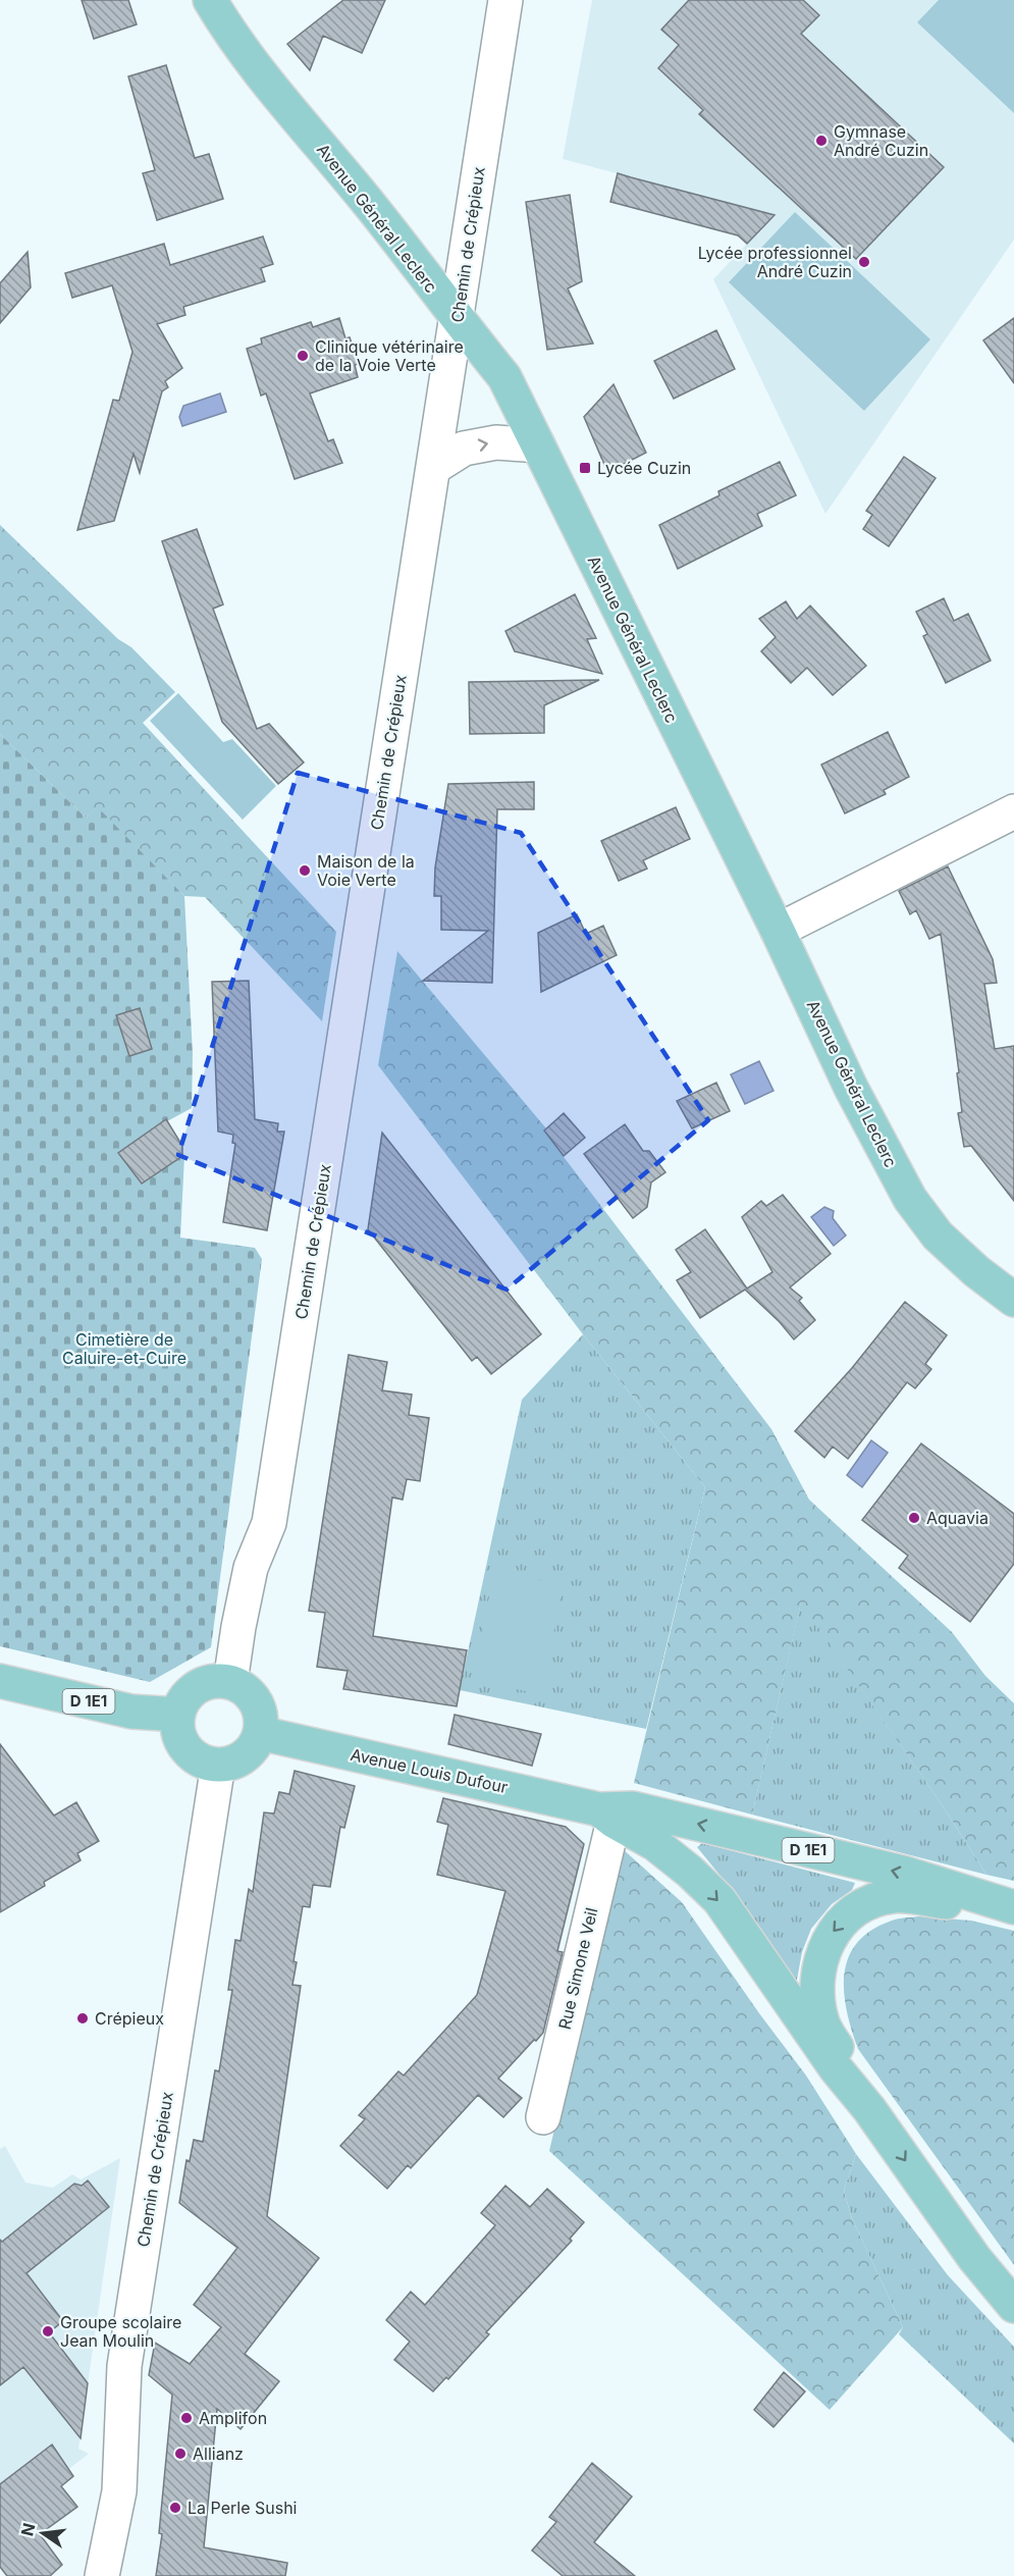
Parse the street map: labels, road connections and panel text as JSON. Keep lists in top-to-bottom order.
{
  "streets": {
    "main road": ["Avenue Général Leclerc", "D 1E1", "Avenue Louis Dufour"],
    "street": ["Chemin de Crépieux", "Rue Simone Veil"]
  },
  "crossings": [
    ["Avenue Général Leclerc", "Chemin de Crépieux"],
    ["Chemin de Crépieux", "D 1E1"],
    ["Chemin de Crépieux", "Avenue Louis Dufour"],
    ["D 1E1", "Avenue Louis Dufour"],
    ["D 1E1", "Rue Simone Veil"],
    ["Avenue Louis Dufour", "Rue Simone Veil"]
  ],
  "parks": ["Cimetière de Caluire-et-Cuire"],
  "places": {
    "other": [
      "Gymnase André Cuzin",
      "Lycée professionnel André Cuzin",
      "Clinique vétérinaire de la Voie Verte",
      "Maison de la Voie Verte",
      "Aquavia",
      "Crépieux",
      "Groupe scolaire Jean Moulin",
      "Amplifon",
      "Allianz",
      "La Perle Sushi"
    ],
    "transit": ["Lycée Cuzin"]
  },
  "north": "left"
}
